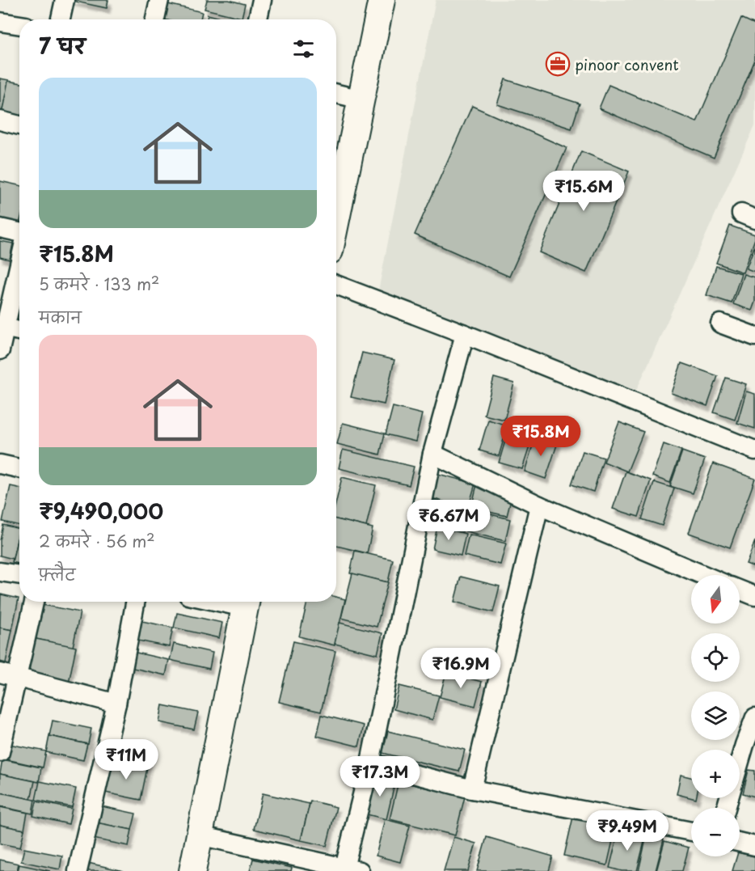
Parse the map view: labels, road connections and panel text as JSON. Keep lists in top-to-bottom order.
{
  "places": {
    "office": ["pinoor convent"]
  },
  "north": "bottom",
  "page": {
    "heading": "7 घर",
    "list": [
      {
        "name": "₹15.8M",
        "note": "5 कमरे · 133 m² · मकान"
      },
      {
        "name": "₹9,490,000",
        "note": "2 कमरे · 56 m² · फ़्लैट"
      }
    ],
    "price": [
      "₹15.6M",
      "₹15.8M",
      "₹6.67M",
      "₹16.9M",
      "₹11M",
      "₹17.3M",
      "₹9.49M"
    ],
    "map_buttons": ["+", "−"]
  }
}
